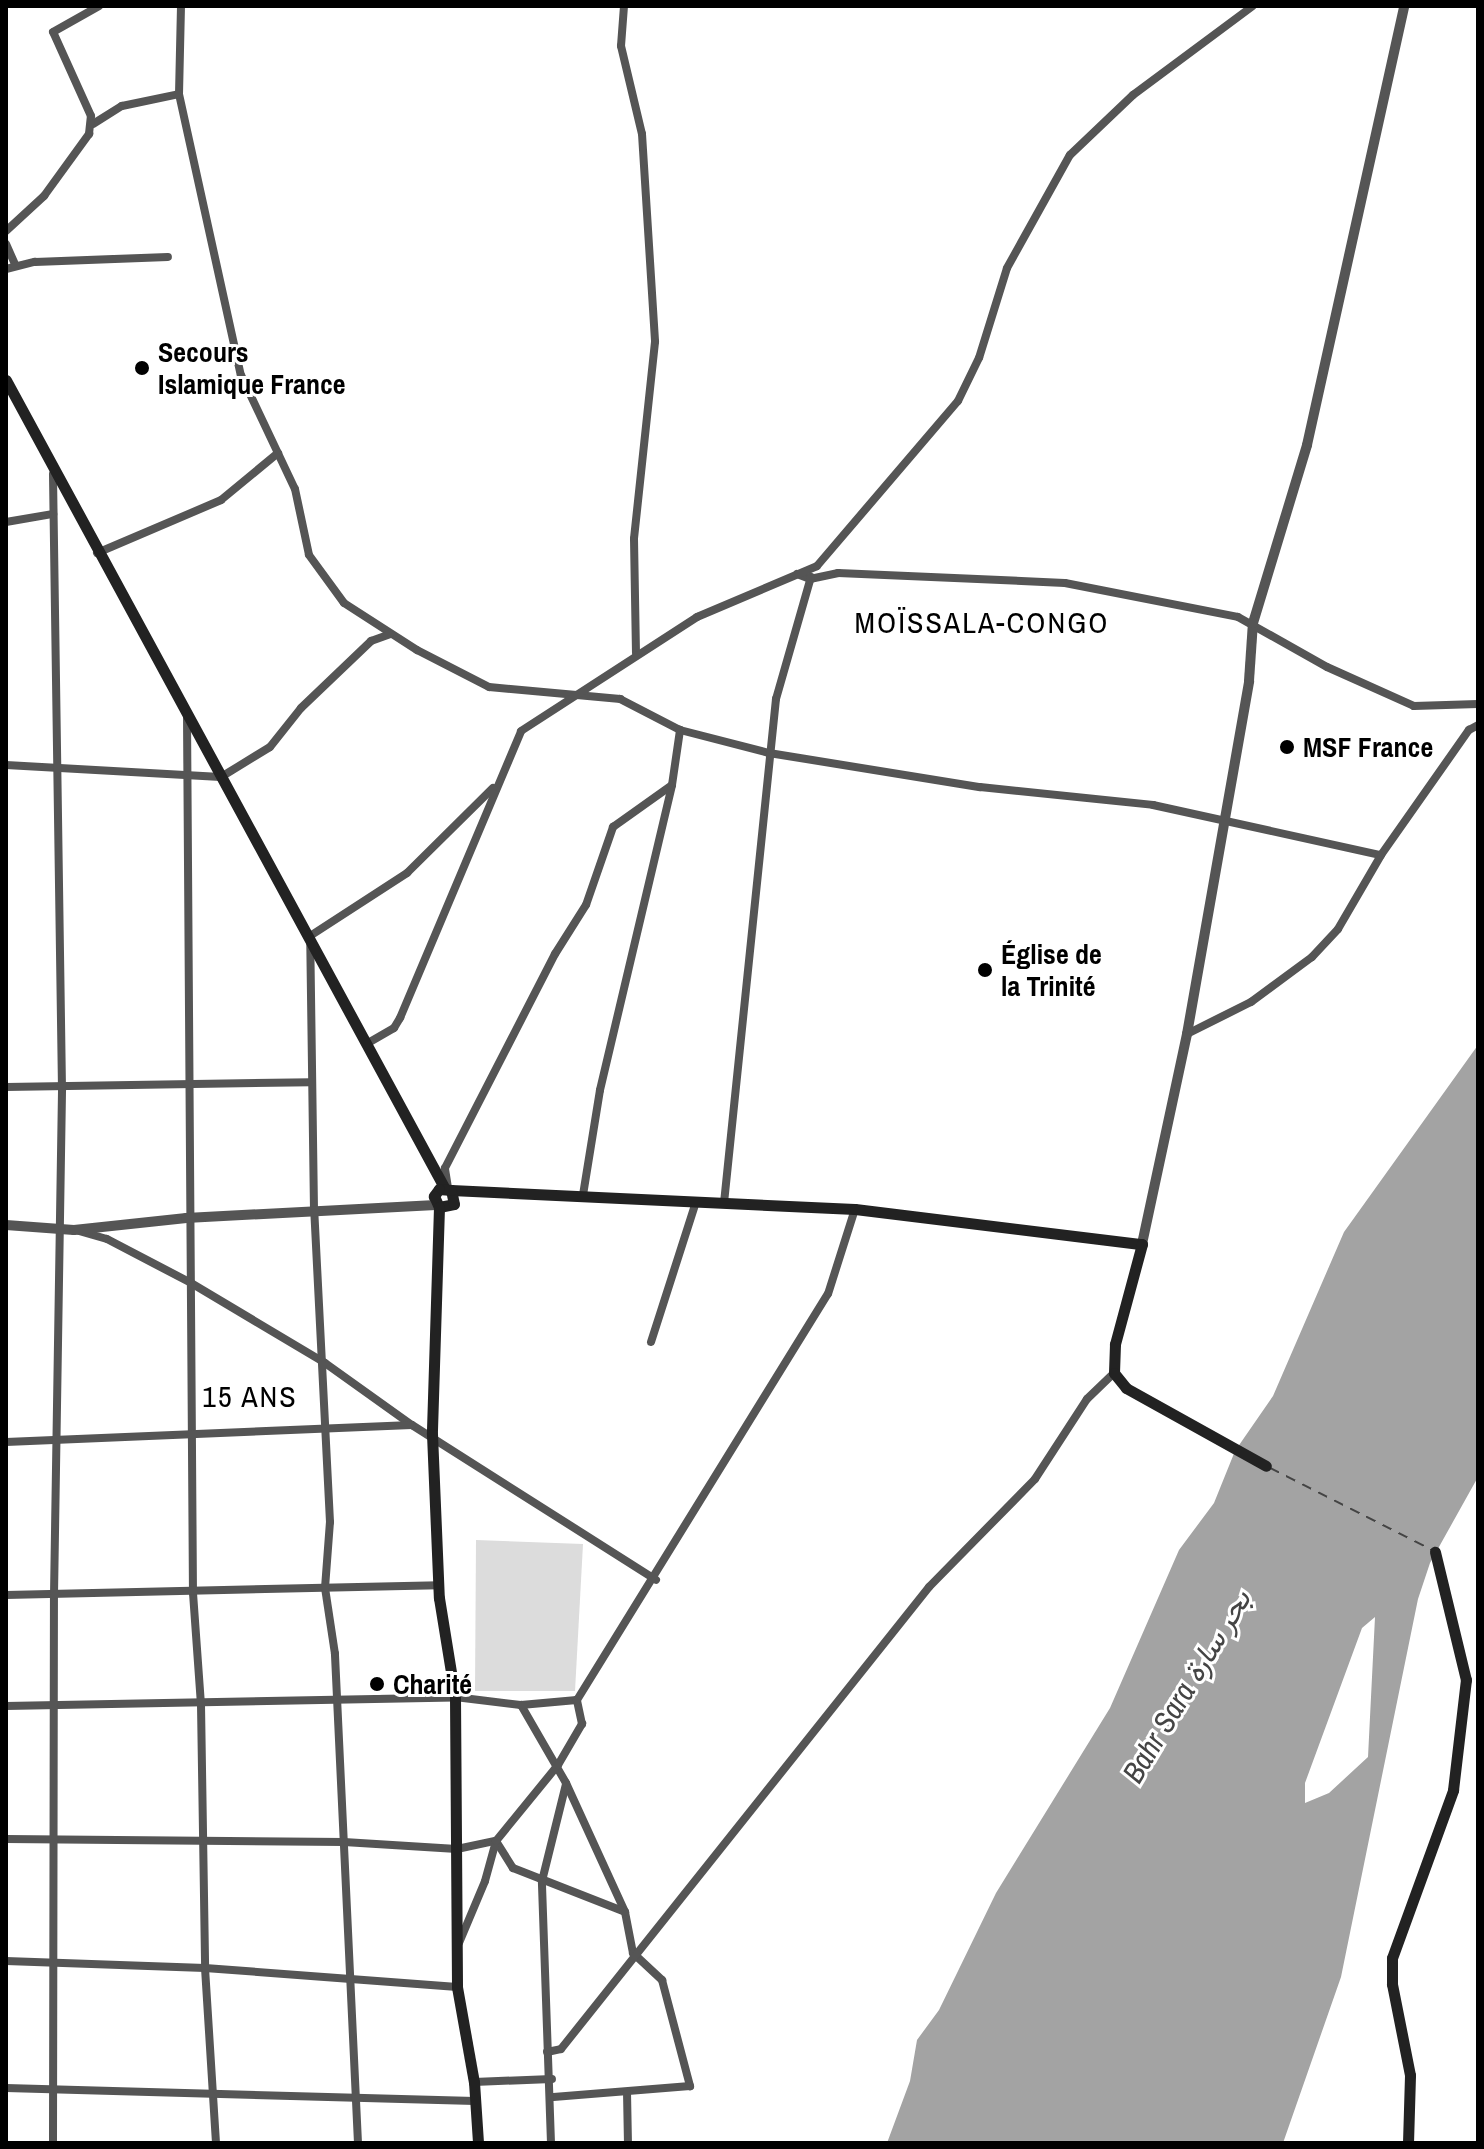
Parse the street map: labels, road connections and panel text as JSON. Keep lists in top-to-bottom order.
{
  "districts": ["MOÏSSALA-CONGO", "15 ANS"],
  "water": ["Bahr Sara بحر سارة"],
  "places": [
    "Secours Islamique France",
    "MSF France",
    "Église de la Trinité",
    "Charité"
  ]
}
